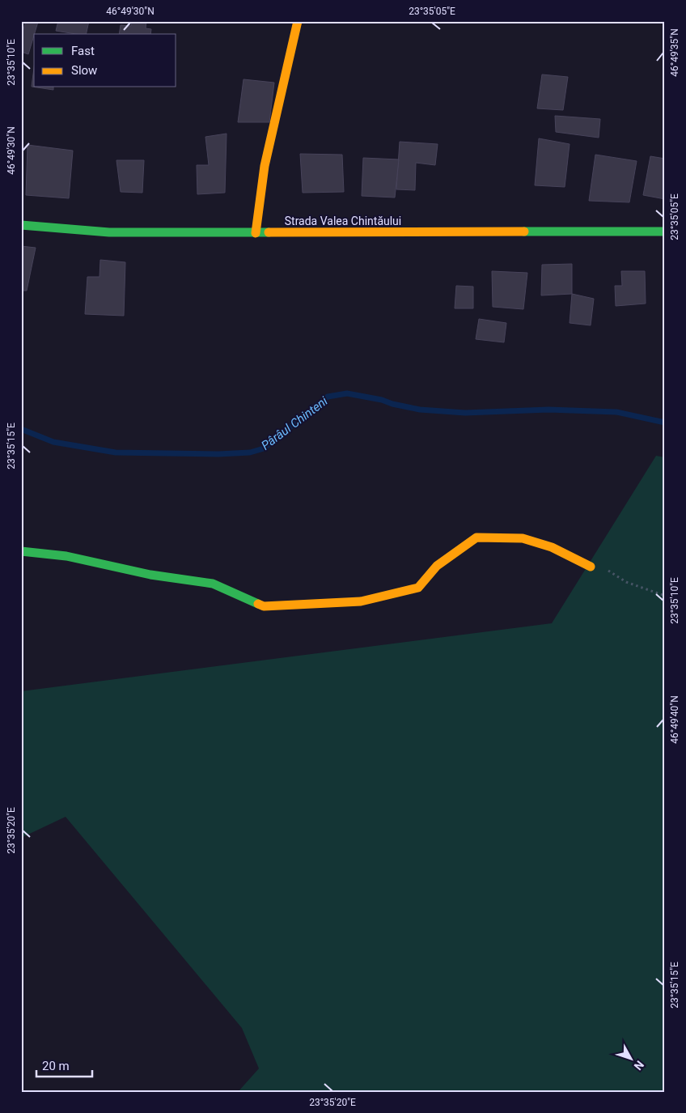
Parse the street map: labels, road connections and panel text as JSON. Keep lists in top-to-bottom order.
{
  "streets": {
    "street": ["Strada Valea Chintăului"]
  },
  "water": ["Pârâul Chinteni"],
  "legend": ["Fast", "Slow"],
  "scale_bar": "20 m",
  "north": "bottom right",
  "coordinates": [
    "46°49'30\"N",
    "23°35'05\"E",
    "46°49'35\"N",
    "23°35'10\"E",
    "23°35'15\"E",
    "46°49'40\"N",
    "23°35'20\"E"
  ]
}
